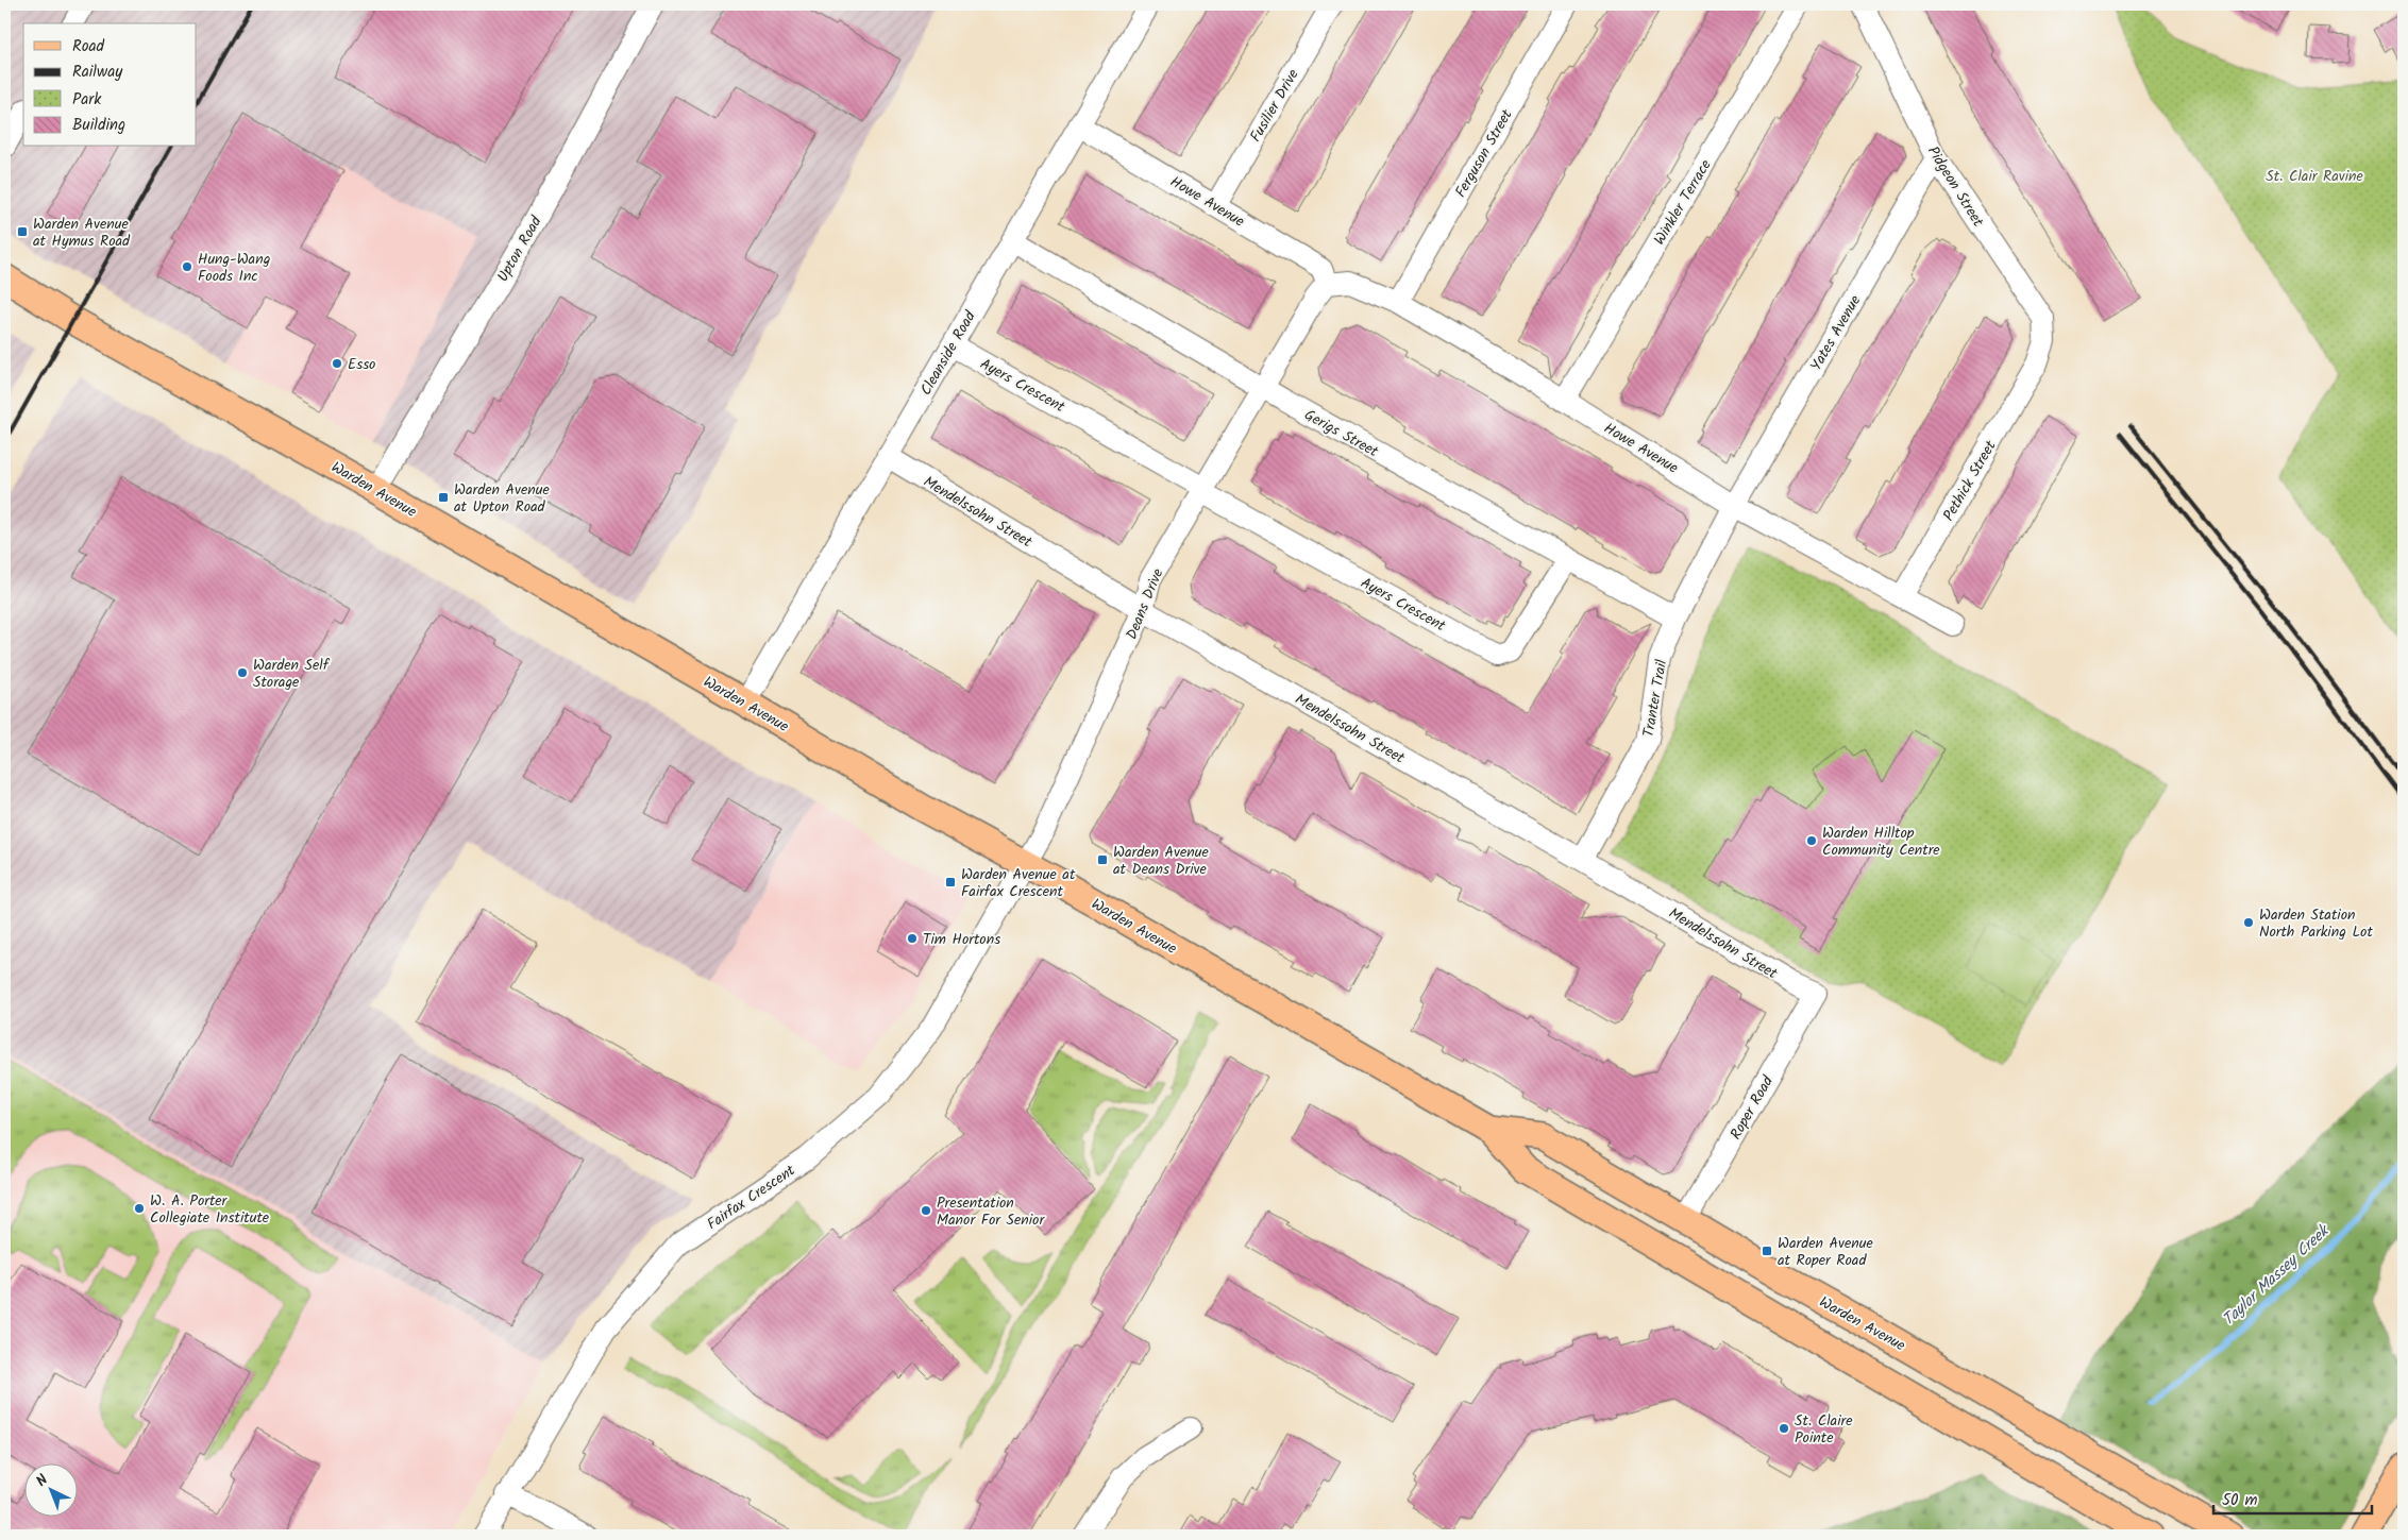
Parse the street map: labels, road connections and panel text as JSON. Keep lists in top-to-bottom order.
{
  "streets": {
    "main road": ["Warden Avenue"],
    "street": [
      "Fusilier Drive",
      "Ferguson Street",
      "Pidgeon Street",
      "Howe Avenue",
      "Winkler Terrace",
      "Upton Road",
      "Yates Avenue",
      "Cleanside Road",
      "Ayers Crescent",
      "Gerigs Street",
      "Pethick Street",
      "Mendelssohn Street",
      "Deans Drive",
      "Tranter Trail",
      "Roper Road",
      "Fairfax Crescent"
    ]
  },
  "crossings": [
    ["Fusilier Drive", "Howe Avenue"],
    ["Ferguson Street", "Howe Avenue"],
    ["Pidgeon Street", "Yates Avenue"],
    ["Pidgeon Street", "Pethick Street"],
    ["Howe Avenue", "Winkler Terrace"],
    ["Howe Avenue", "Yates Avenue"],
    ["Howe Avenue", "Cleanside Road"],
    ["Howe Avenue", "Pethick Street"],
    ["Howe Avenue", "Deans Drive"],
    ["Howe Avenue", "Tranter Trail"],
    ["Upton Road", "Warden Avenue"],
    ["Yates Avenue", "Tranter Trail"],
    ["Cleanside Road", "Ayers Crescent"],
    ["Cleanside Road", "Gerigs Street"],
    ["Cleanside Road", "Warden Avenue"],
    ["Cleanside Road", "Mendelssohn Street"],
    ["Ayers Crescent", "Gerigs Street"],
    ["Ayers Crescent", "Deans Drive"],
    ["Gerigs Street", "Deans Drive"],
    ["Gerigs Street", "Tranter Trail"],
    ["Warden Avenue", "Deans Drive"],
    ["Warden Avenue", "Roper Road"],
    ["Warden Avenue", "Fairfax Crescent"],
    ["Mendelssohn Street", "Deans Drive"],
    ["Mendelssohn Street", "Tranter Trail"],
    ["Mendelssohn Street", "Roper Road"],
    ["Deans Drive", "Fairfax Crescent"]
  ],
  "water": ["Taylor Massey Creek"],
  "parks": ["St. Clair Ravine"],
  "places": {
    "transit": [
      "Warden Avenue at Hymus Road",
      "Warden Avenue at Upton Road",
      "Warden Avenue at Deans Drive",
      "Warden Avenue at Fairfax Crescent",
      "Warden Avenue at Roper Road"
    ],
    "other": [
      "Hung-Wang Foods Inc",
      "Esso",
      "Warden Self Storage",
      "Warden Hilltop Community Centre",
      "Warden Station North Parking Lot",
      "Tim Hortons",
      "W. A. Porter Collegiate Institute",
      "Presentation Manor For Senior",
      "St. Claire Pointe"
    ]
  },
  "legend": [
    "Road",
    "Railway",
    "Park",
    "Building"
  ],
  "scale_bar": "50 m",
  "north": "top left"
}
